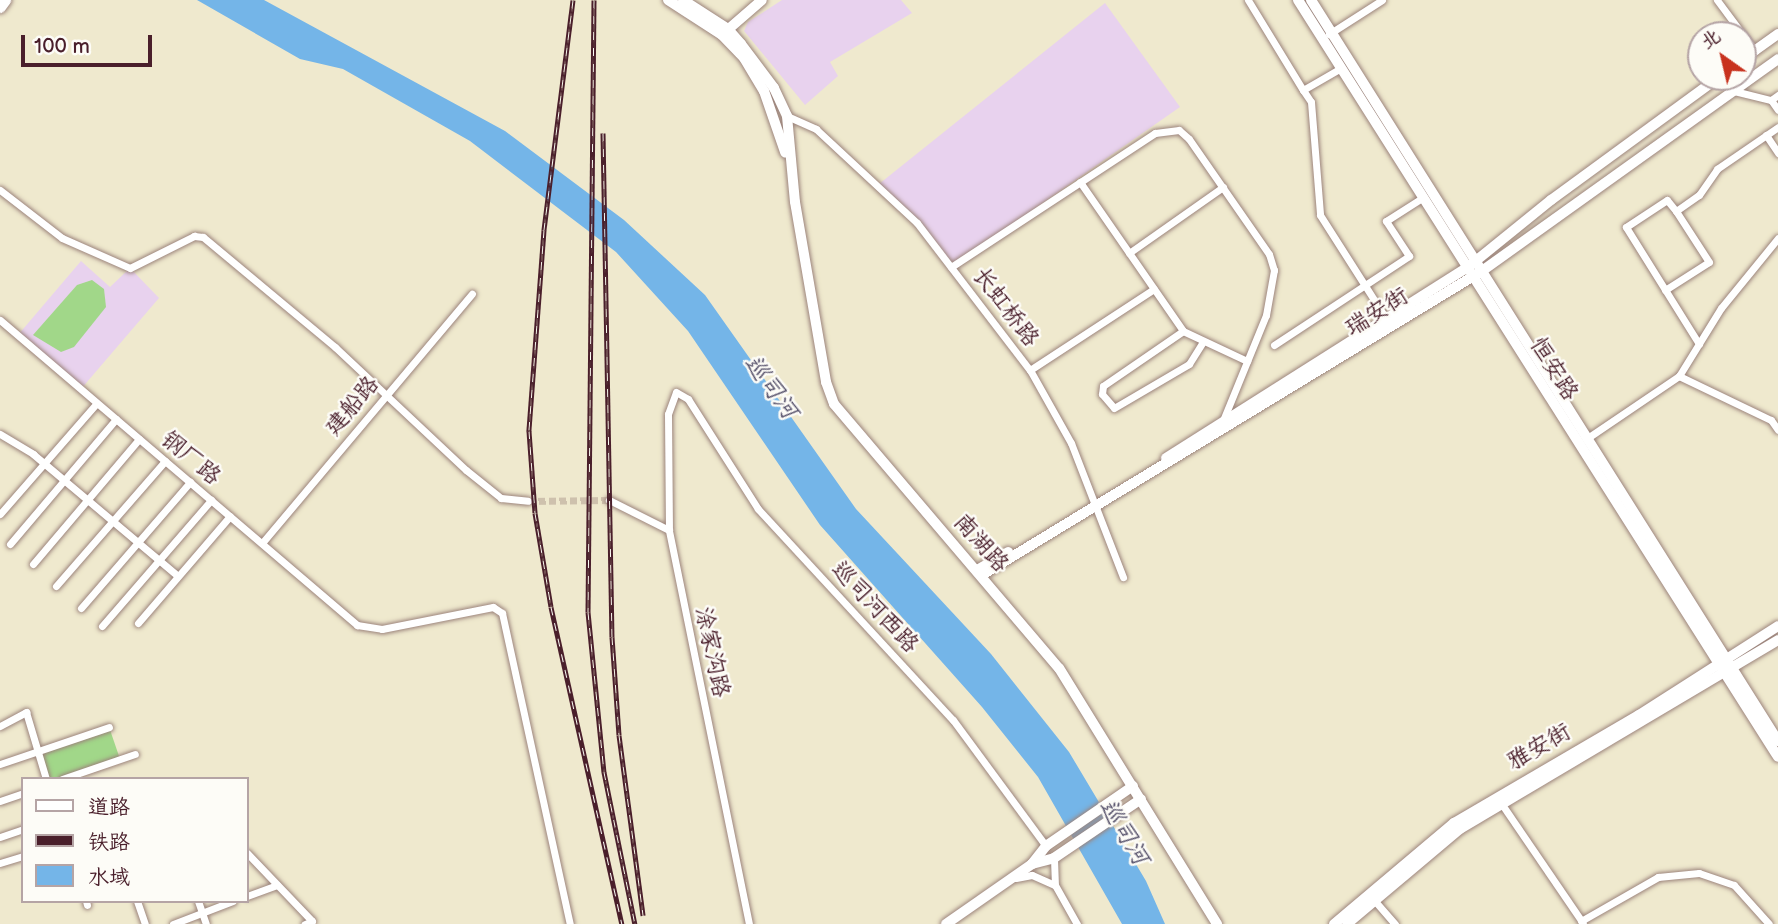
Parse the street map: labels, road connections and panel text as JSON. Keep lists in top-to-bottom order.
{
  "streets": {
    "main road": [
      "瑞安街",
      "恒安路",
      "南湖路",
      "雅安街"
    ],
    "street": [
      "长虹桥路",
      "建船路",
      "钢厂路",
      "巡司河西路",
      "涂家沟路"
    ]
  },
  "crossings": [
    ["长虹桥路", "瑞安街"],
    ["长虹桥路", "南湖路"],
    ["瑞安街", "恒安路"],
    ["瑞安街", "南湖路"],
    ["恒安路", "雅安街"],
    ["建船路", "钢厂路"],
    ["巡司河西路", "涂家沟路"]
  ],
  "water": ["巡司河"],
  "legend": ["道路", "铁路", "水域"],
  "scale_bar": "100 m",
  "north": "top left"
}
